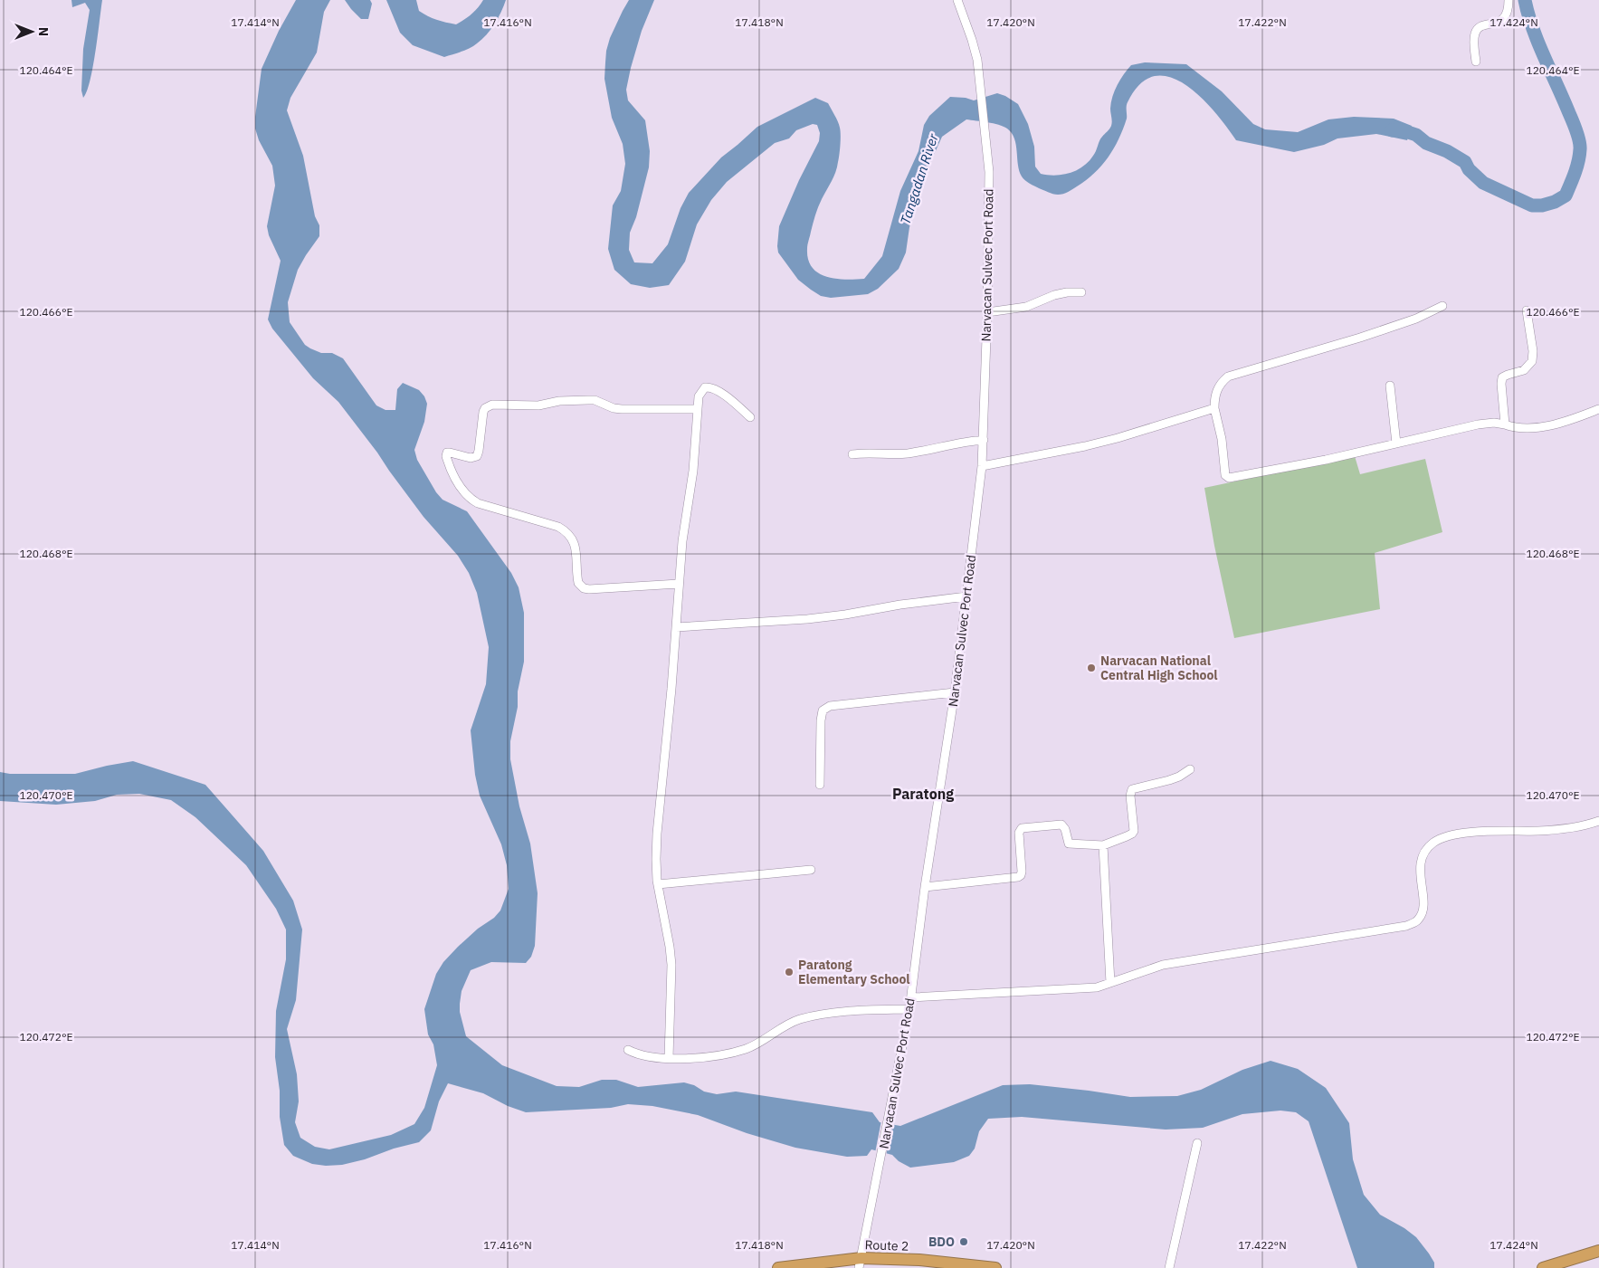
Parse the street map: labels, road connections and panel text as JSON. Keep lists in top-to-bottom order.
{
  "streets": {
    "highway": ["Route 2"],
    "street": ["Narvacan Sulvec Port Road"]
  },
  "crossings": [
    ["Narvacan Sulvec Port Road", "Route 2"]
  ],
  "districts": ["Paratong"],
  "water": ["Tangadan River"],
  "places": ["Narvacan National Central High School", "Paratong Elementary School", "BDO"],
  "north": "right",
  "coordinates": [
    "17.414°N",
    "17.416°N",
    "17.418°N",
    "17.420°N",
    "17.422°N",
    "17.424°N",
    "120.464°E",
    "120.466°E",
    "120.468°E",
    "120.470°E",
    "120.472°E"
  ]
}
